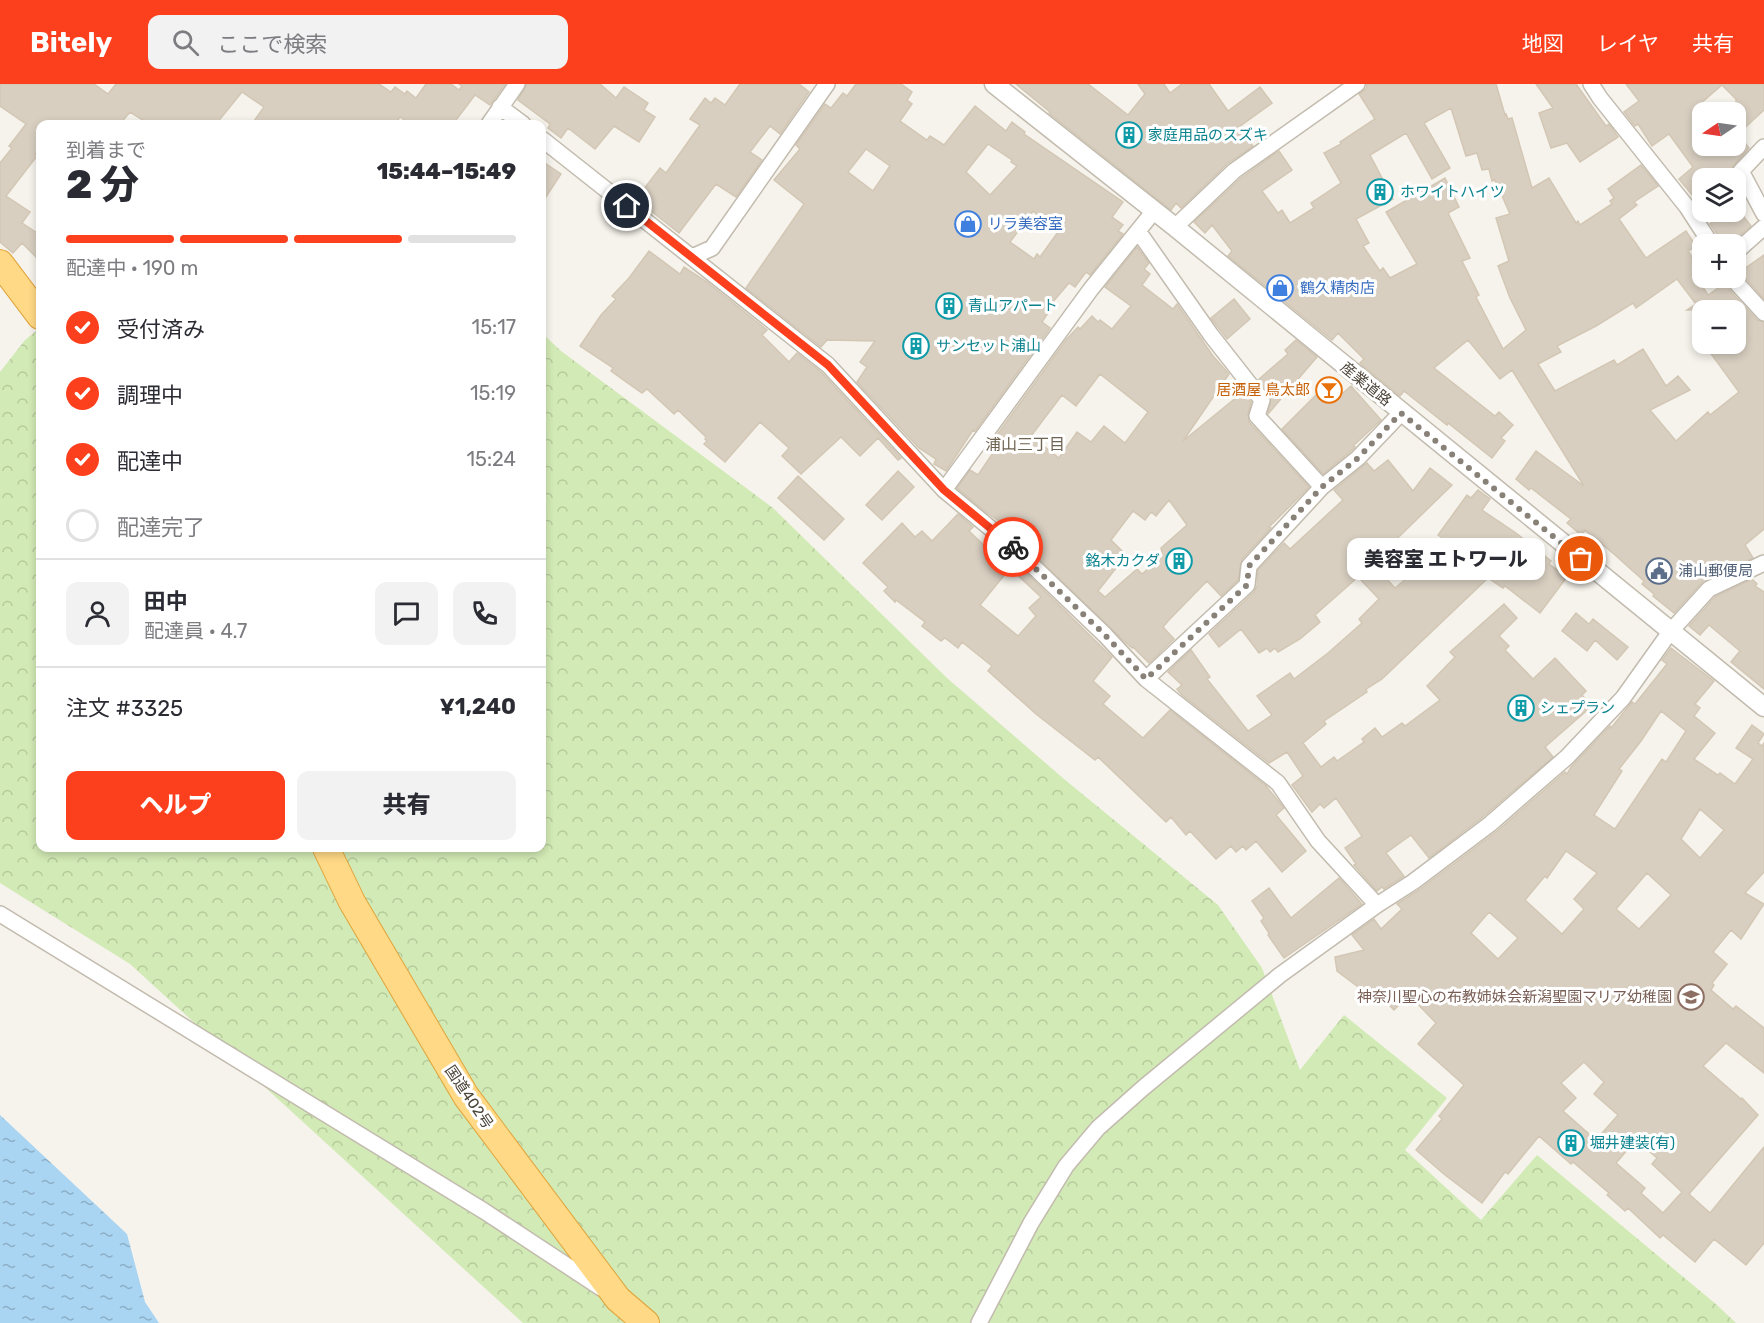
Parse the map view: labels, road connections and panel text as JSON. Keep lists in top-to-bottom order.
{
  "streets": {
    "highway": ["国道402号"],
    "street": ["産業道路"]
  },
  "districts": ["浦山三丁目"],
  "places": {
    "building": [
      "家庭用品のスズキ",
      "ホワイトハイツ",
      "青山アパート",
      "サンセット浦山",
      "銘木カクダ",
      "シェプラン",
      "堀井建装(有)"
    ],
    "shop": ["リラ美容室", "鶴久精肉店"],
    "bar": ["居酒屋 鳥太郎"],
    "other": ["美容室 エトワール"],
    "public building": ["浦山郵便局"],
    "school or university": ["神奈川聖心の布教姉妹会新潟聖園マリア幼稚園"]
  },
  "north": "left",
  "page": {
    "header": "Bitely",
    "search": "ここで検索",
    "nav": ["地図", "レイヤ", "共有"],
    "map_buttons": ["+", "−"],
    "heading": ["2 分", "到着まで", "15:44–15:49"],
    "panel": [
      "田中",
      "配達員 · 4.7",
      "注文 #3325",
      "¥1,240"
    ],
    "bar": "配達中 · 190 m",
    "list": [
      ["受付済み", "15:17"],
      ["調理中", "15:19"],
      ["配達中", "15:24"],
      "配達完了"
    ],
    "bubble": "美容室 エトワール",
    "buttons": ["ヘルプ", "共有"]
  }
}
